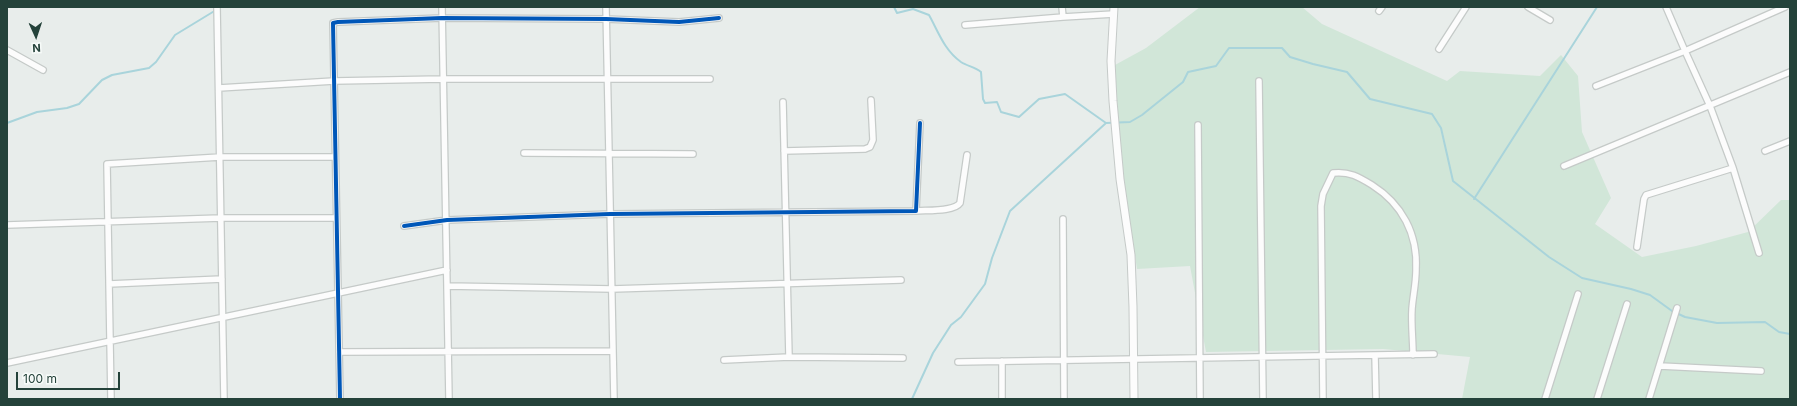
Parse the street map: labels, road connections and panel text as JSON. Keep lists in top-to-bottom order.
{
  "scale_bar": "100 m",
  "north": "bottom"
}
